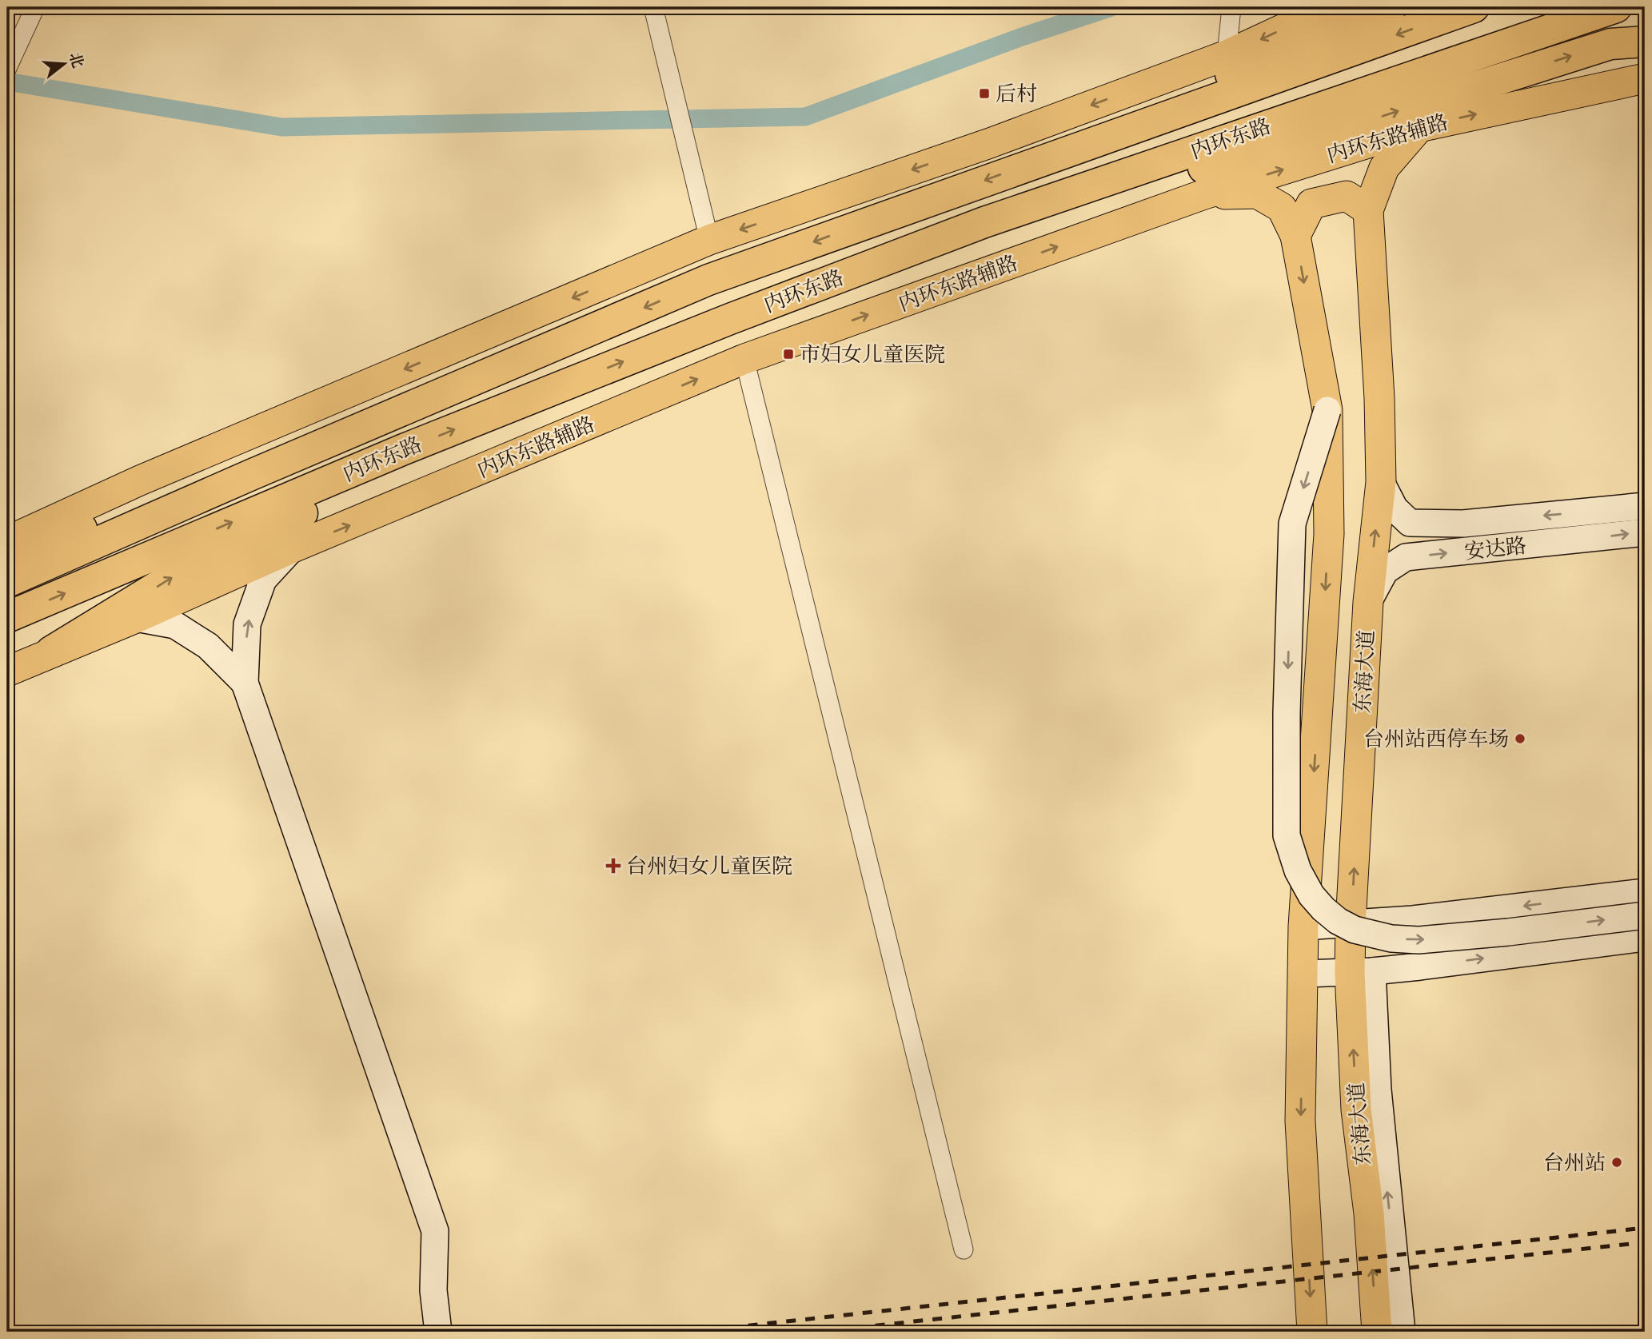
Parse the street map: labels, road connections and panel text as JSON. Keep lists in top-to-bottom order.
{
  "streets": {
    "highway": ["内环东路"],
    "main road": ["内环东路辅路", "东海大道"],
    "street": ["安达路"]
  },
  "crossings": [
    ["内环东路辅路", "东海大道"],
    ["安达路", "东海大道"]
  ],
  "places": {
    "transit": ["后村", "市妇女儿童医院"],
    "other": ["台州站西停车场", "台州站"],
    "health": ["台州妇女儿童医院"]
  },
  "north": "right"
}
